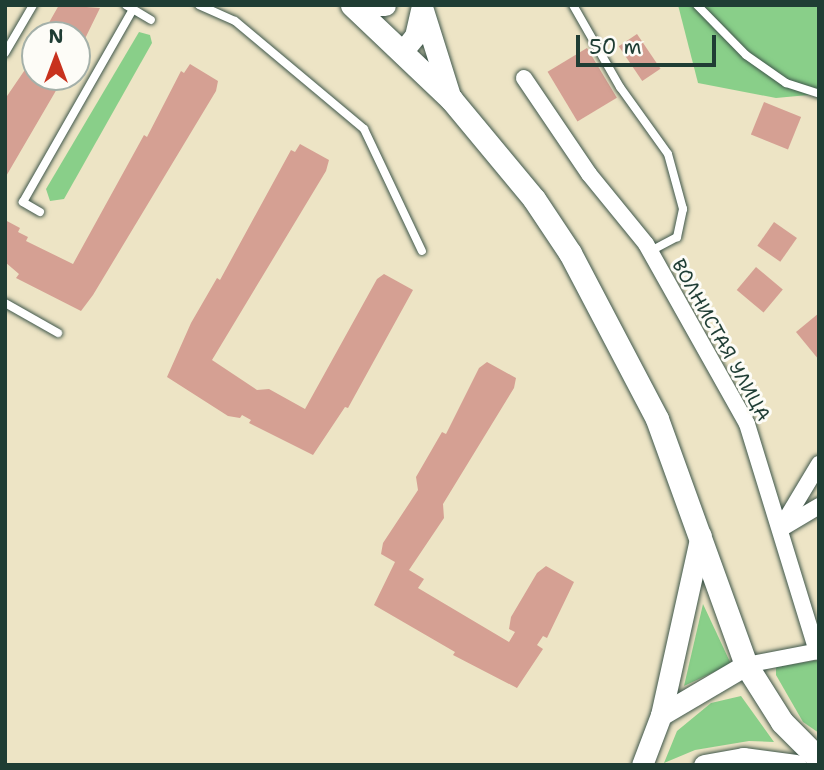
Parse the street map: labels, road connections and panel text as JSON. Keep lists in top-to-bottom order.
{
  "streets": {
    "street": ["ВОЛНИСТАЯ УЛИЦА"]
  },
  "scale_bar": "50 m",
  "north": "top"
}
